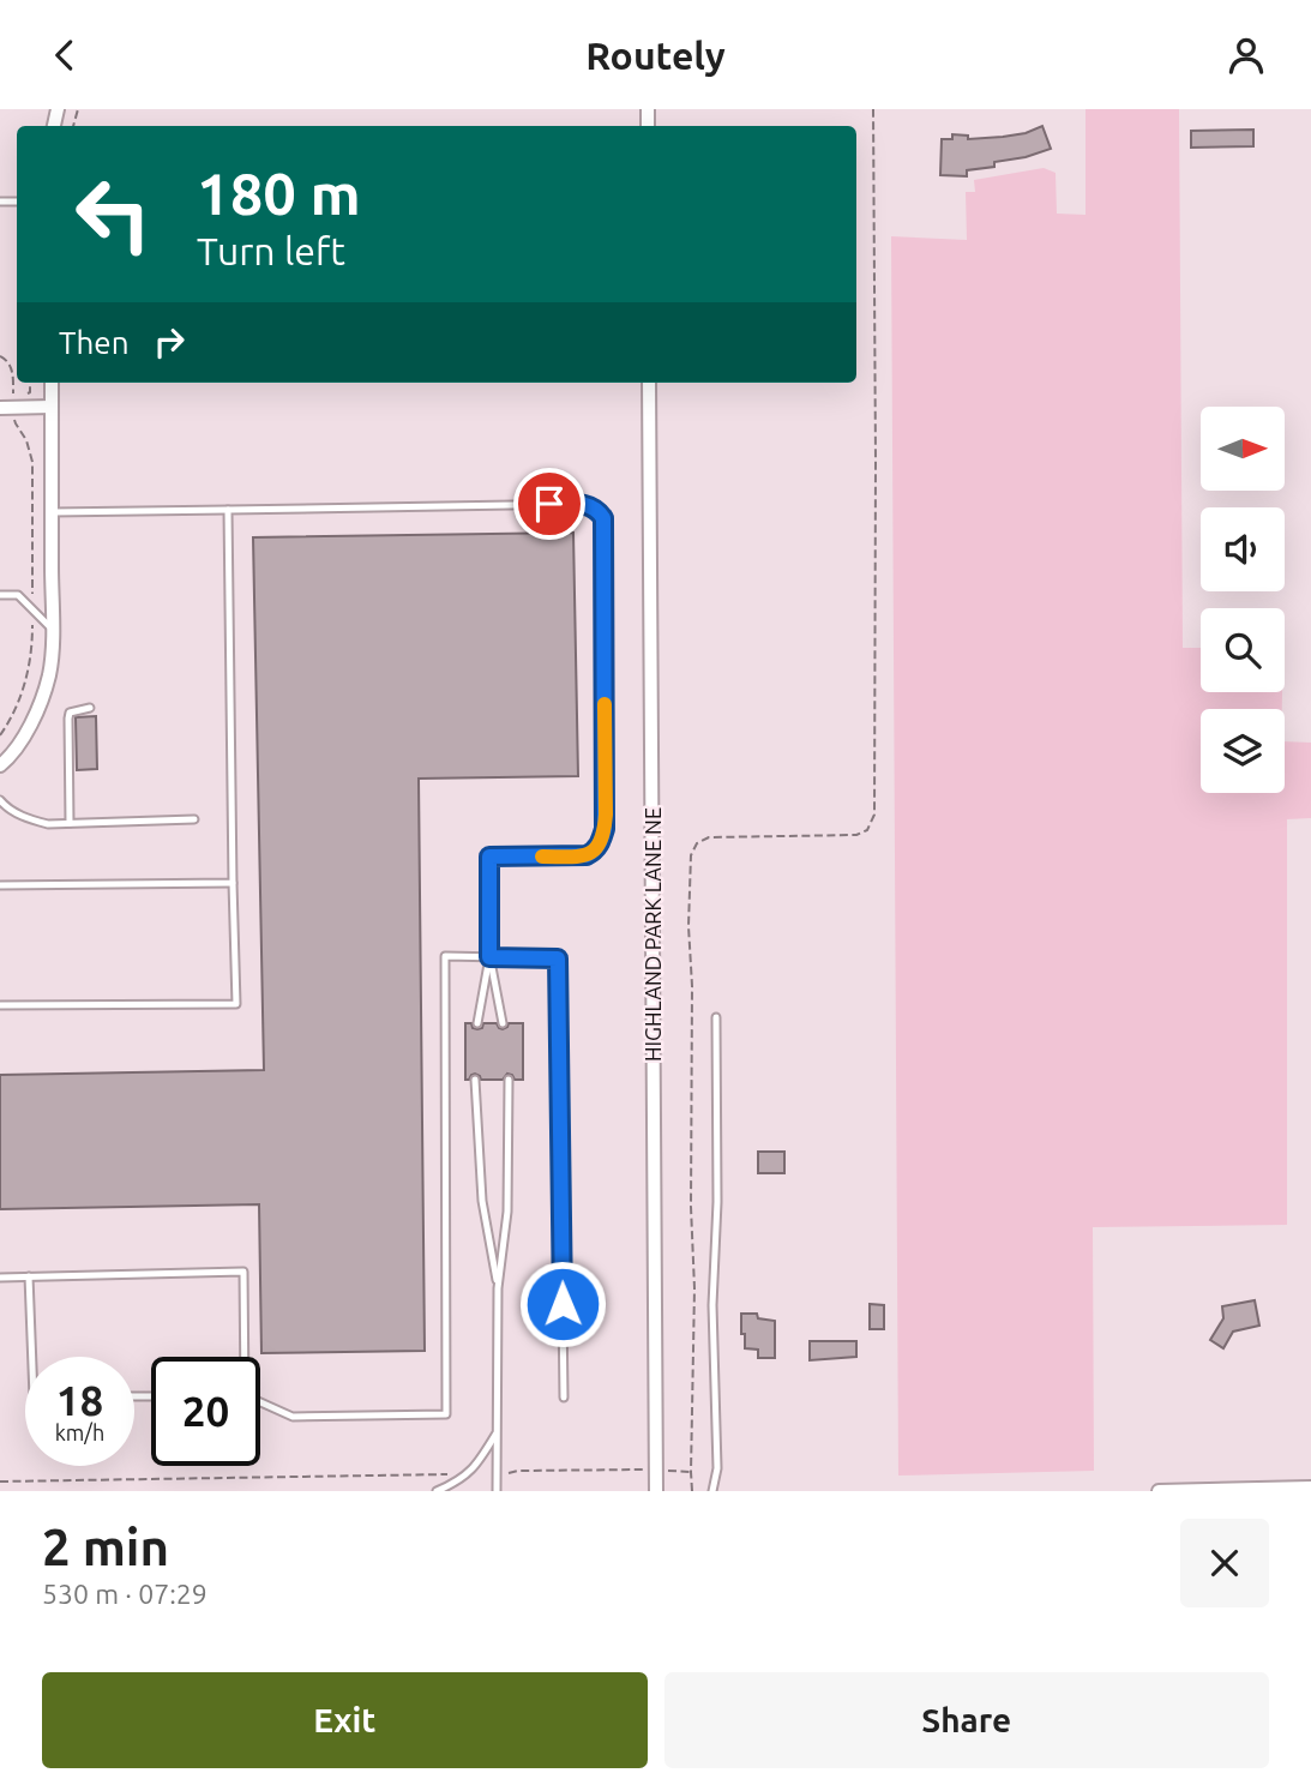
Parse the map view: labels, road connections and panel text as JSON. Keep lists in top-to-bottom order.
{
  "streets": {
    "street": ["HIGHLAND PARK LANE NE"]
  },
  "north": "right",
  "page": {
    "header": "Routely",
    "turn": ["180 m", "Turn left"],
    "then": "Then",
    "speed": "18 km/h",
    "limit": "20",
    "heading": ["2 min", "530 m · 07:29"],
    "buttons": ["Exit", "Share"]
  }
}
